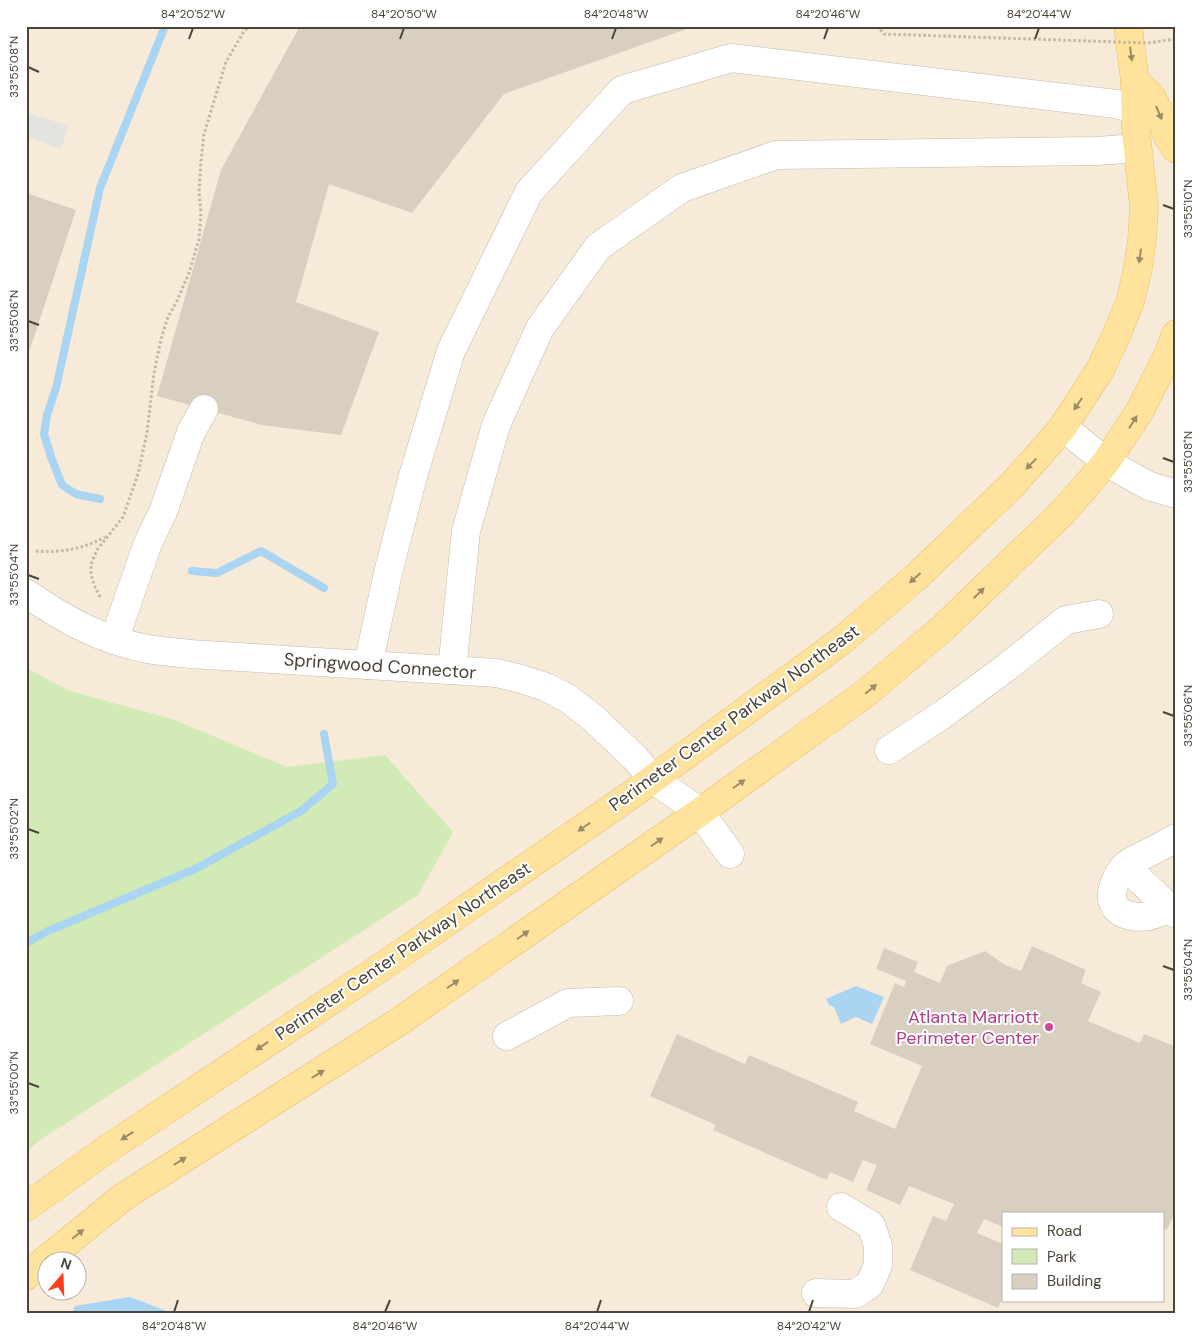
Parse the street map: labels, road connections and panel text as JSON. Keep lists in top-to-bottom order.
{
  "streets": {
    "main road": ["Perimeter Center Parkway Northeast"],
    "street": ["Springwood Connector"]
  },
  "crossings": [
    ["Springwood Connector", "Perimeter Center Parkway Northeast"]
  ],
  "places": ["Atlanta Marriott Perimeter Center"],
  "legend": ["Road", "Park", "Building"],
  "north": "top",
  "coordinates": [
    "84°20'52\"W",
    "84°20'50\"W",
    "84°20'48\"W",
    "84°20'46\"W",
    "84°20'44\"W",
    "33°55'08\"N",
    "33°55'10\"N",
    "33°55'06\"N",
    "33°55'04\"N",
    "33°55'02\"N",
    "33°55'00\"N",
    "84°20'42\"W"
  ]
}
